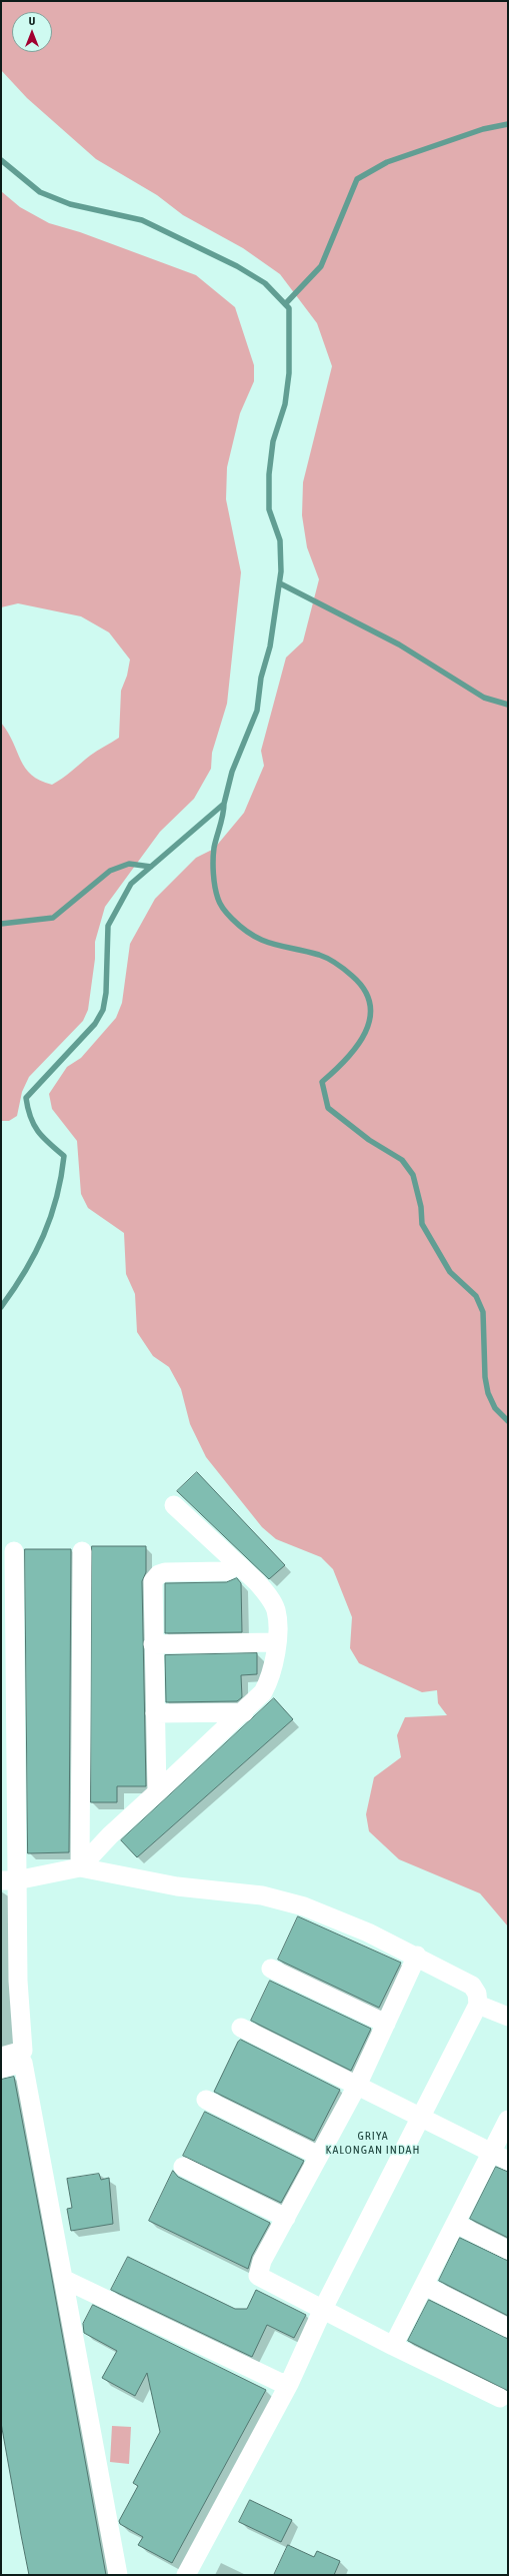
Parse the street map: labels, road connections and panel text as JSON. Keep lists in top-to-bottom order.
{
  "districts": ["GRIYA KALONGAN INDAH"],
  "north": "top"
}
